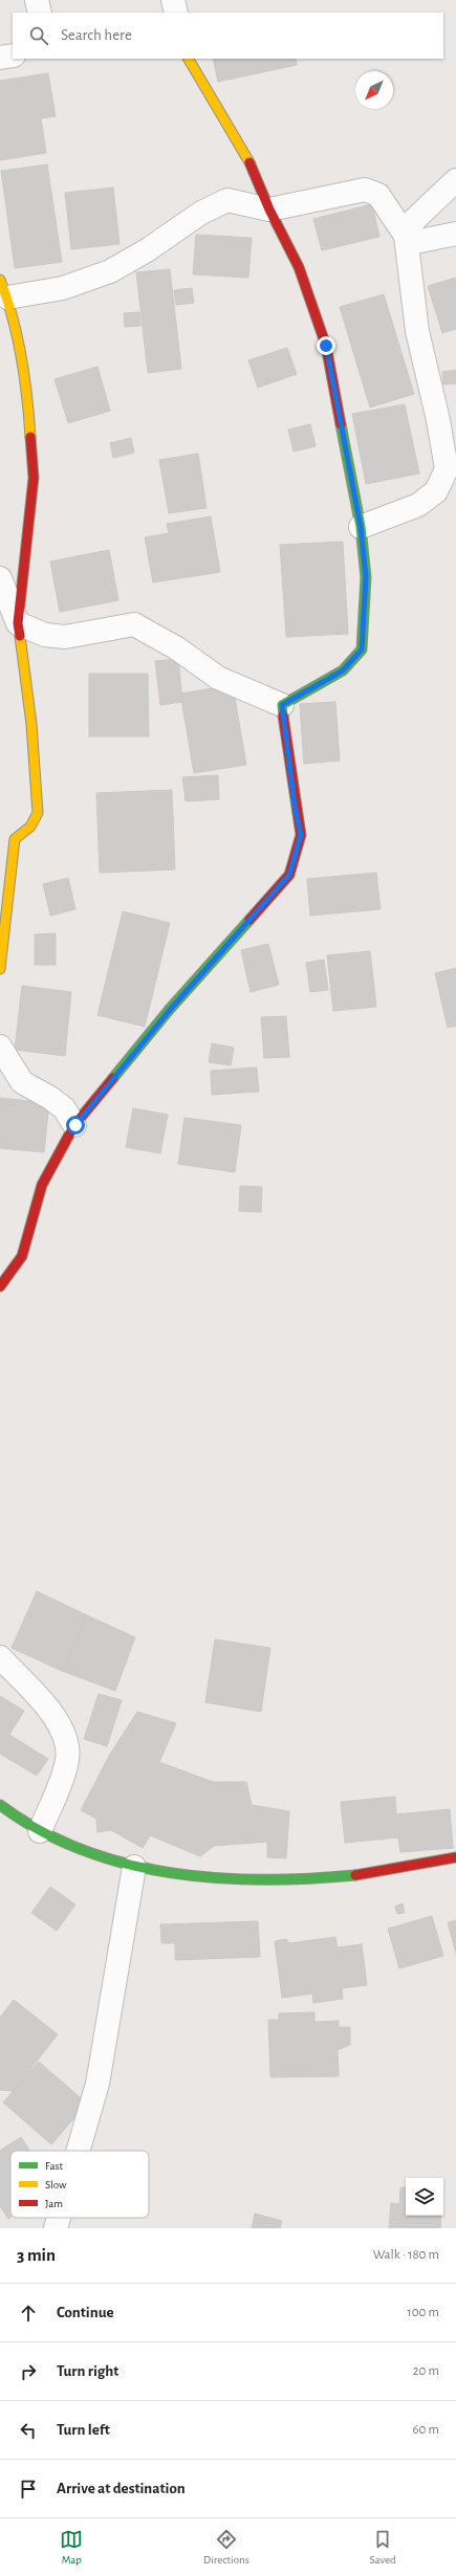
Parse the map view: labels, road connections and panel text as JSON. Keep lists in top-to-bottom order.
{
  "legend": ["Fast", "Slow", "Jam"],
  "north": "bottom left",
  "page": {
    "search": "Search here",
    "heading": ["3 min", "Walk · 180 m"],
    "list": [
      ["Continue", "100 m"],
      ["Turn right", "20 m"],
      ["Turn left", "60 m"],
      "Arrive at destination"
    ],
    "nav": ["Map", "Directions", "Saved"]
  }
}
